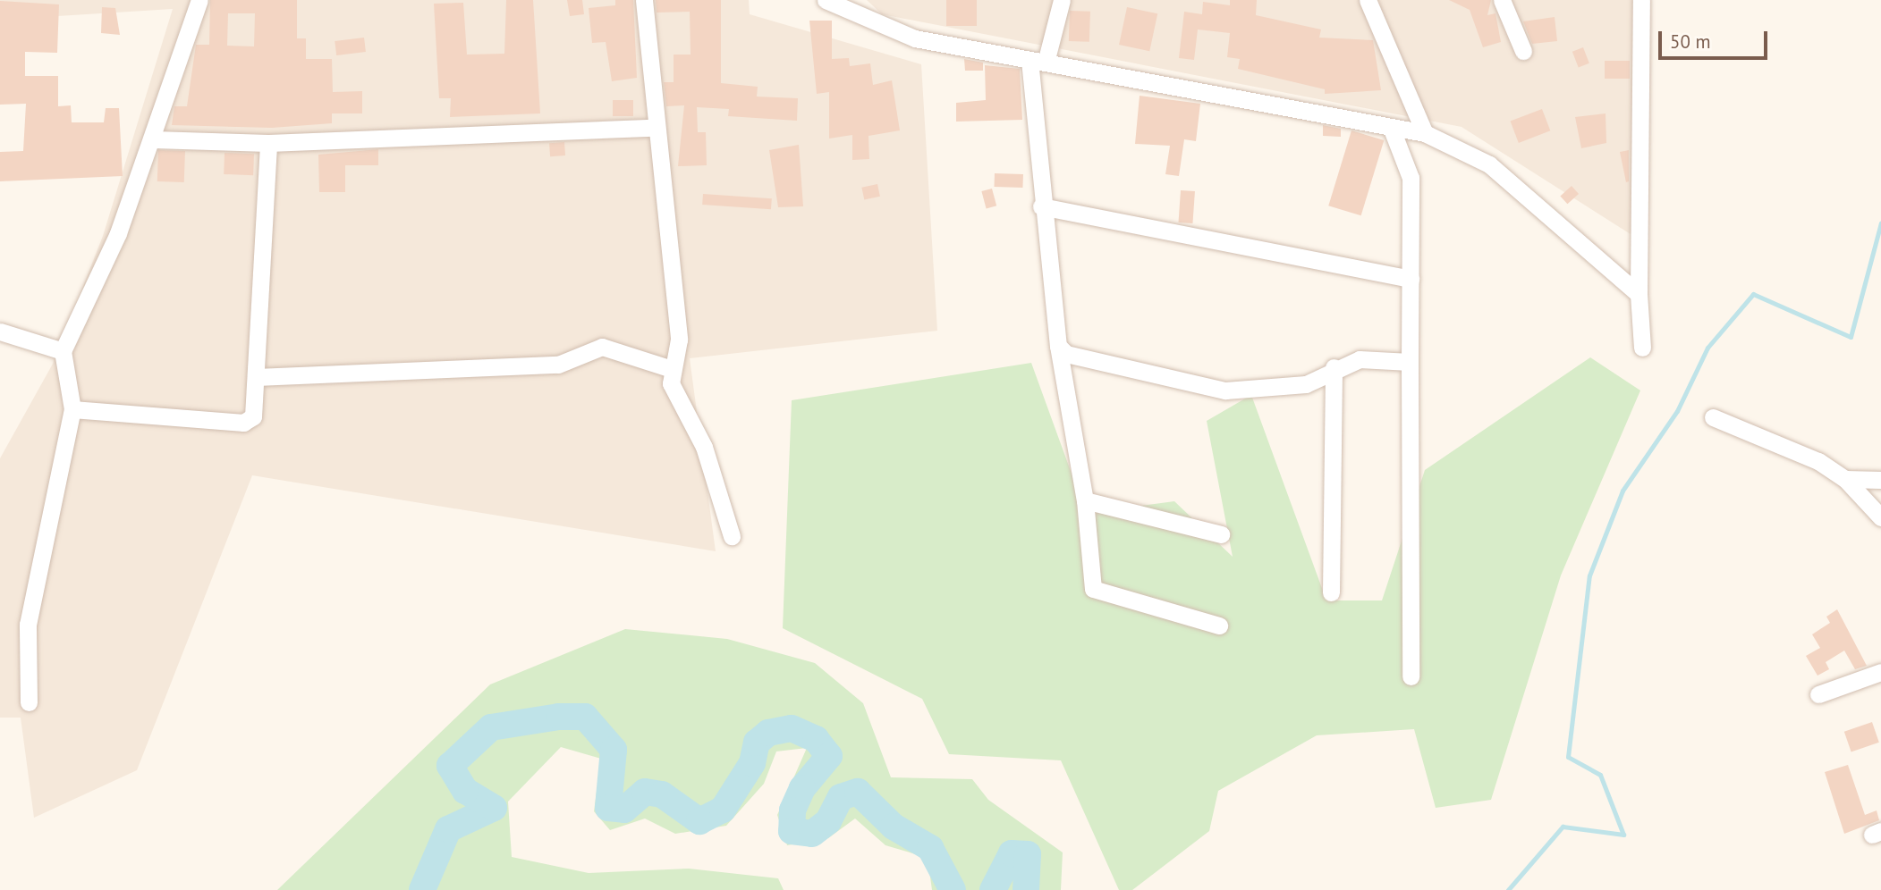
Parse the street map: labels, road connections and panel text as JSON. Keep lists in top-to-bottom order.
{
  "scale_bar": "50 m"
}
